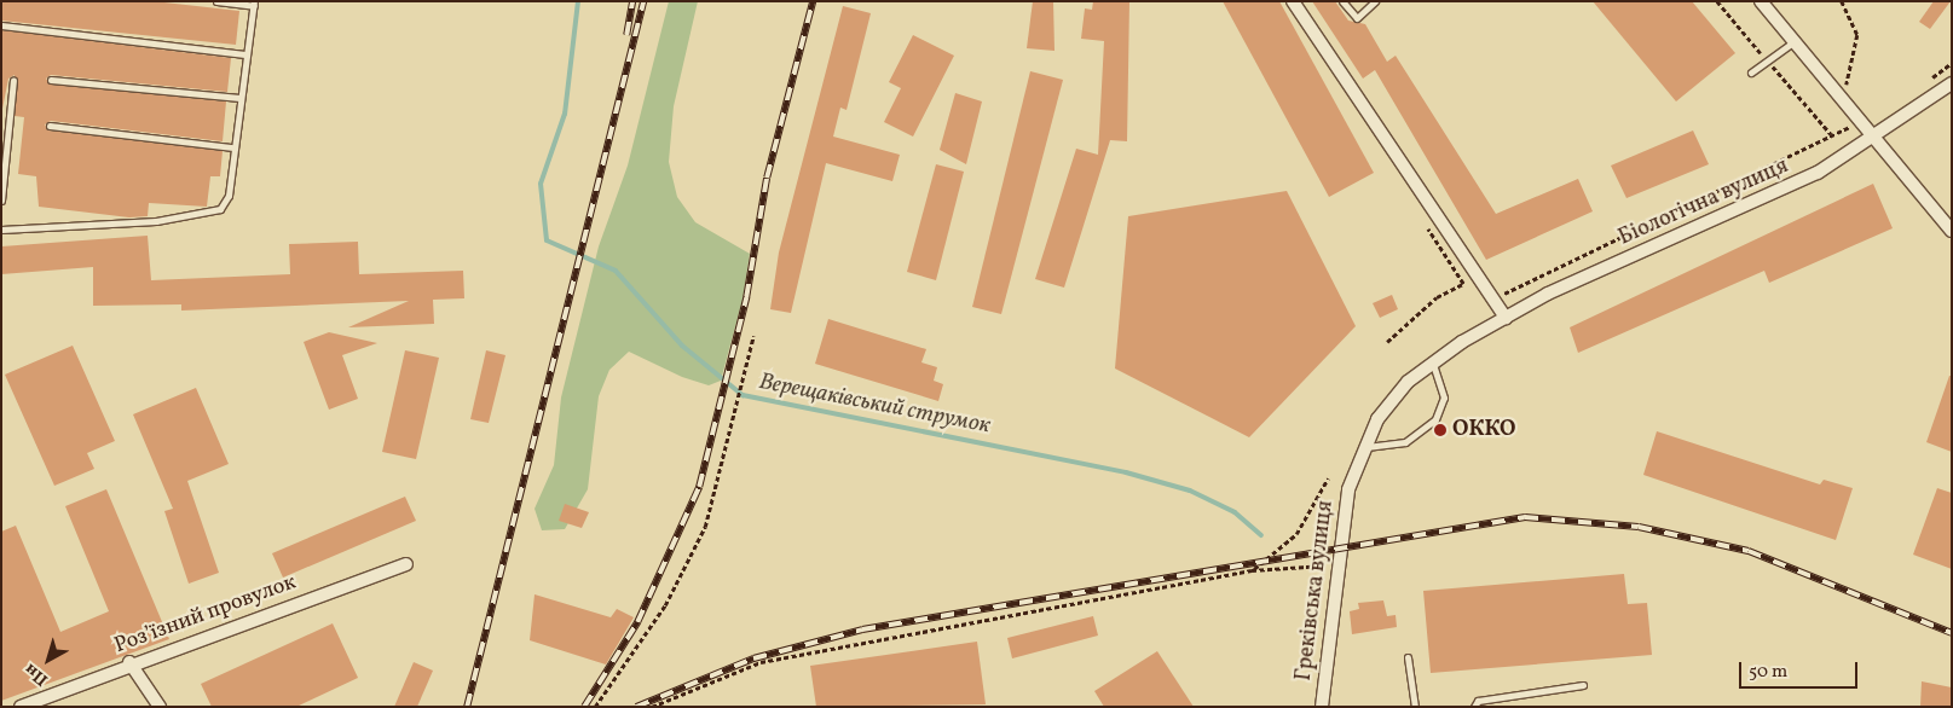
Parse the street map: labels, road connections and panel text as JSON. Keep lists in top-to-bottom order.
{
  "streets": {
    "street": ["Біологічна вулиця", "Греківська вулиця", "Роз’їзний провулок"]
  },
  "crossings": [
    ["Біологічна вулиця", "Греківська вулиця"]
  ],
  "water": ["Верещаківський струмок"],
  "places": ["ОККО"],
  "scale_bar": "50 m",
  "north": "bottom left"
}
